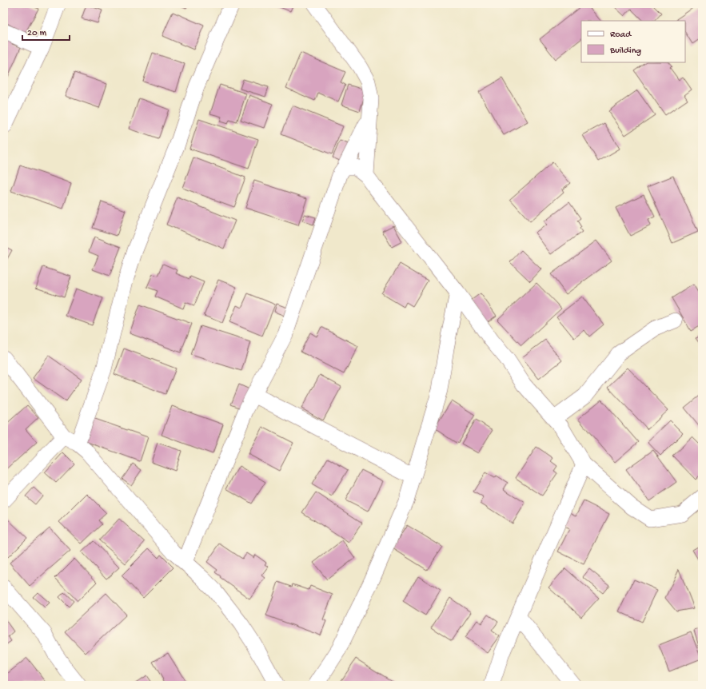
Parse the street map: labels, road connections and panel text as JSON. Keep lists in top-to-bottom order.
{
  "legend": ["Road", "Building"],
  "scale_bar": "20 m"
}
